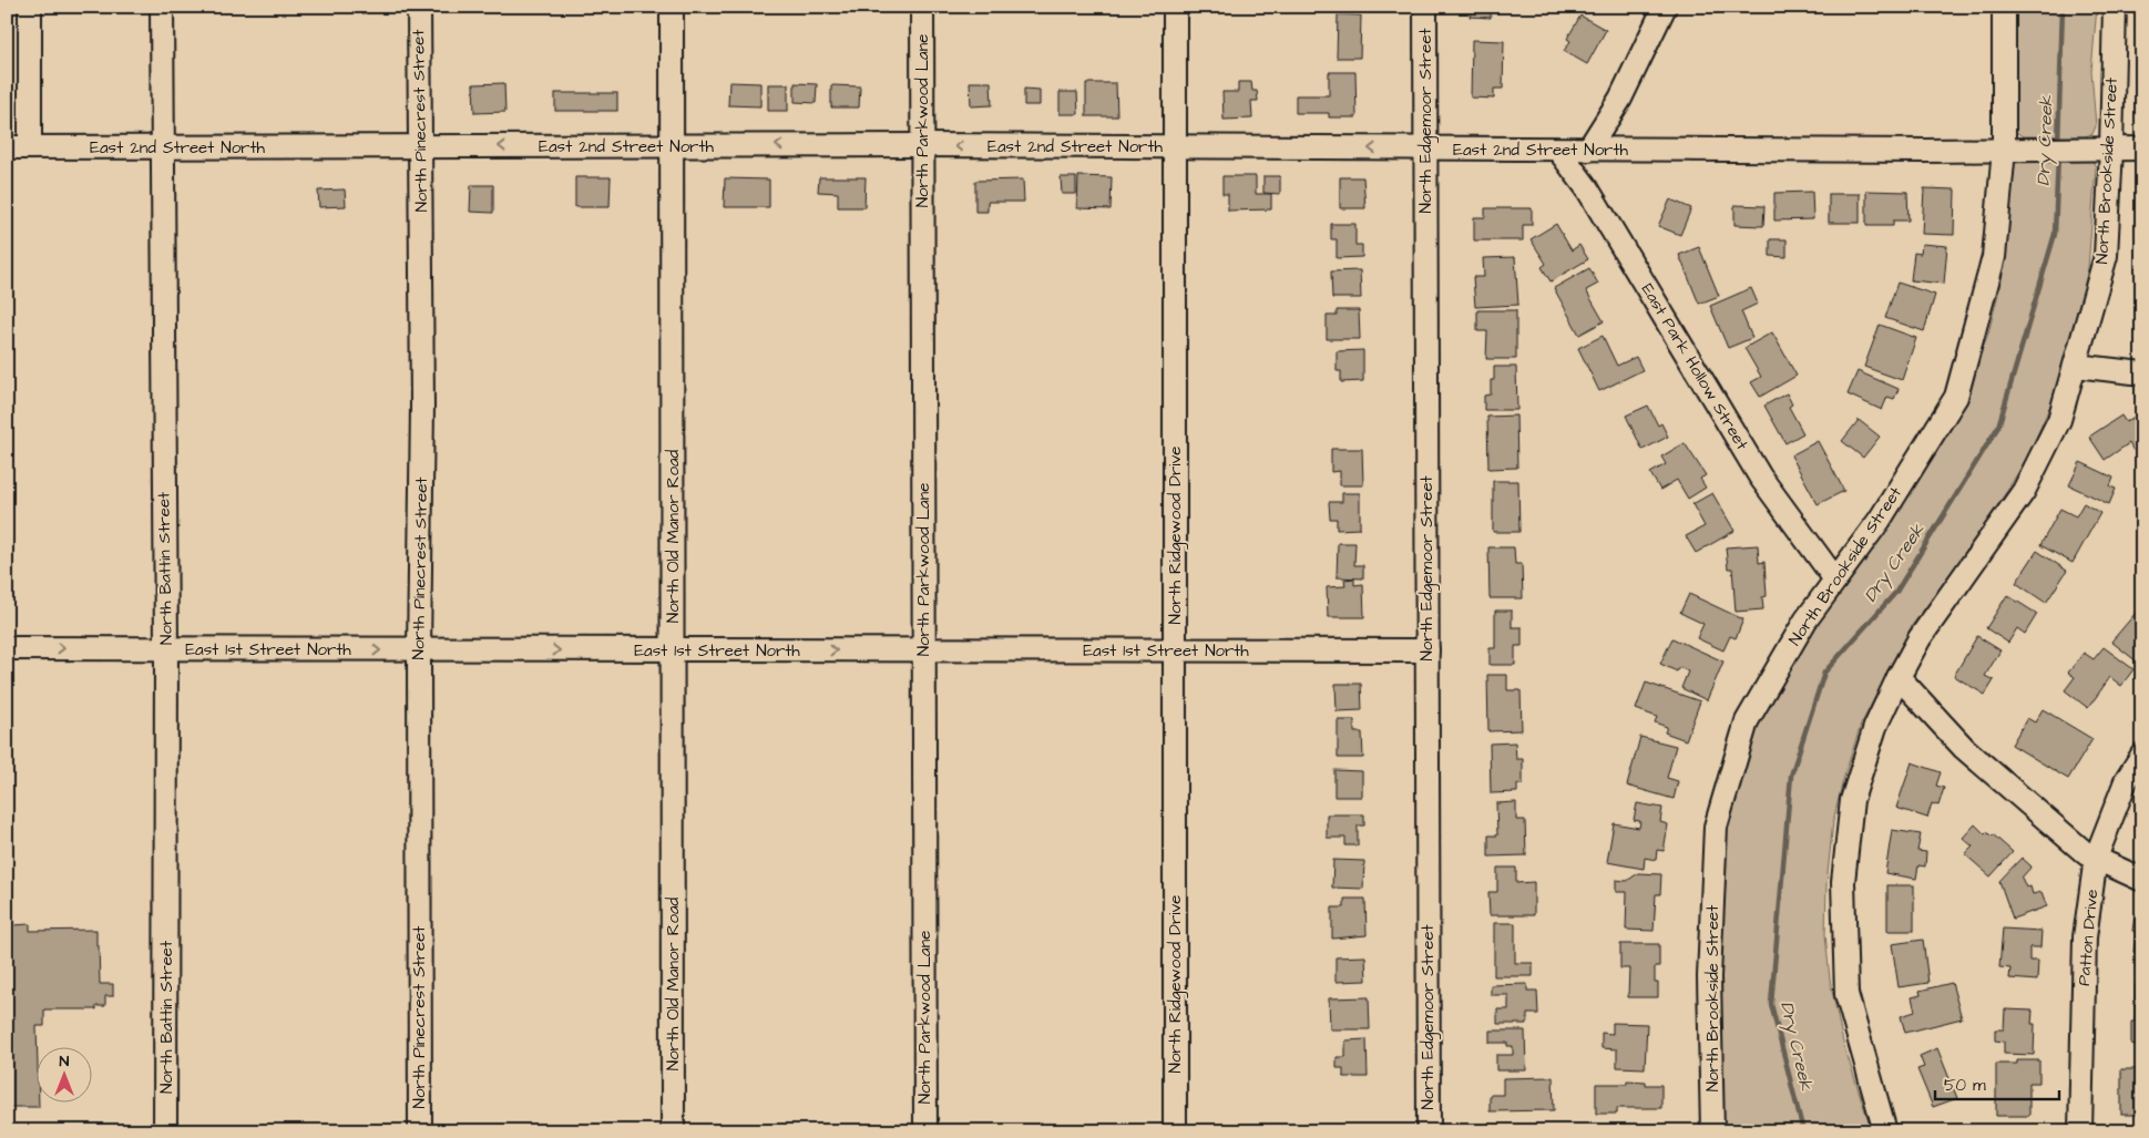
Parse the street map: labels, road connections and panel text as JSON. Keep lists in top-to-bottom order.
{
  "streets": {
    "street": [
      "North Pinecrest Street",
      "North Parkwood Lane",
      "North Edgemoor Street",
      "East 2nd Street North",
      "North Brookside Street",
      "East Park Hollow Street",
      "North Ridgewood Drive",
      "North Old Manor Road",
      "North Battin Street",
      "East 1st Street North",
      "Patton Drive"
    ]
  },
  "crossings": [
    ["North Pinecrest Street", "East 2nd Street North"],
    ["North Pinecrest Street", "East 1st Street North"],
    ["North Parkwood Lane", "East 2nd Street North"],
    ["North Parkwood Lane", "East 1st Street North"],
    ["North Edgemoor Street", "East 2nd Street North"],
    ["North Edgemoor Street", "East 1st Street North"],
    ["East 2nd Street North", "North Brookside Street"],
    ["East 2nd Street North", "East Park Hollow Street"],
    ["East 2nd Street North", "North Ridgewood Drive"],
    ["East 2nd Street North", "North Old Manor Road"],
    ["East 2nd Street North", "North Battin Street"],
    ["North Brookside Street", "East Park Hollow Street"],
    ["North Ridgewood Drive", "East 1st Street North"],
    ["North Old Manor Road", "East 1st Street North"],
    ["North Battin Street", "East 1st Street North"]
  ],
  "one_way": ["East 2nd Street North", "East 1st Street North"],
  "water": ["Dry Creek"],
  "scale_bar": "50 m",
  "north": "top"
}
